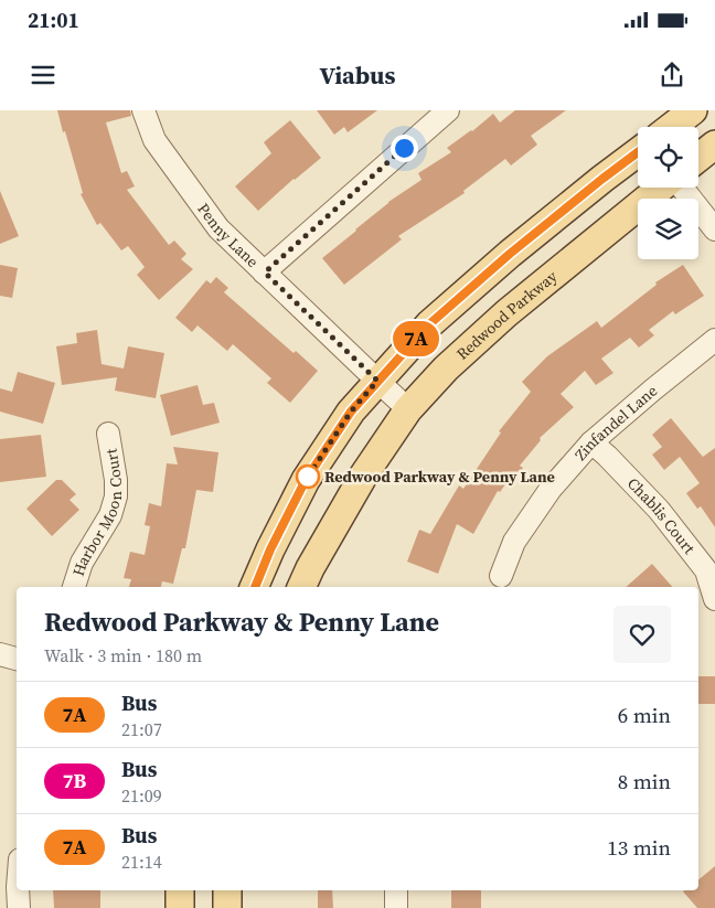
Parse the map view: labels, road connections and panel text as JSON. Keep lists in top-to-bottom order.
{
  "streets": {
    "main road": ["Redwood Parkway"],
    "street": [
      "Penny Lane",
      "Zinfandel Lane",
      "Harbor Moon Court",
      "Chablis Court"
    ]
  },
  "crossings": [
    ["Penny Lane", "Redwood Parkway"],
    ["Zinfandel Lane", "Chablis Court"]
  ],
  "places": ["Redwood Parkway & Penny Lane"],
  "lines": ["bus line 7A"],
  "page": {
    "status": "21:01",
    "header": "Viabus",
    "on_map": "7A",
    "heading": ["Redwood Parkway & Penny Lane", "Walk · 3 min · 180 m"],
    "list": [
      {
        "mark": "7A",
        "name": "Bus",
        "note": "21:07",
        "value": "6 min"
      },
      {
        "mark": "7B",
        "name": "Bus",
        "note": "21:09",
        "value": "8 min"
      },
      {
        "mark": "7A",
        "name": "Bus",
        "note": "21:14",
        "value": "13 min"
      }
    ]
  }
}
